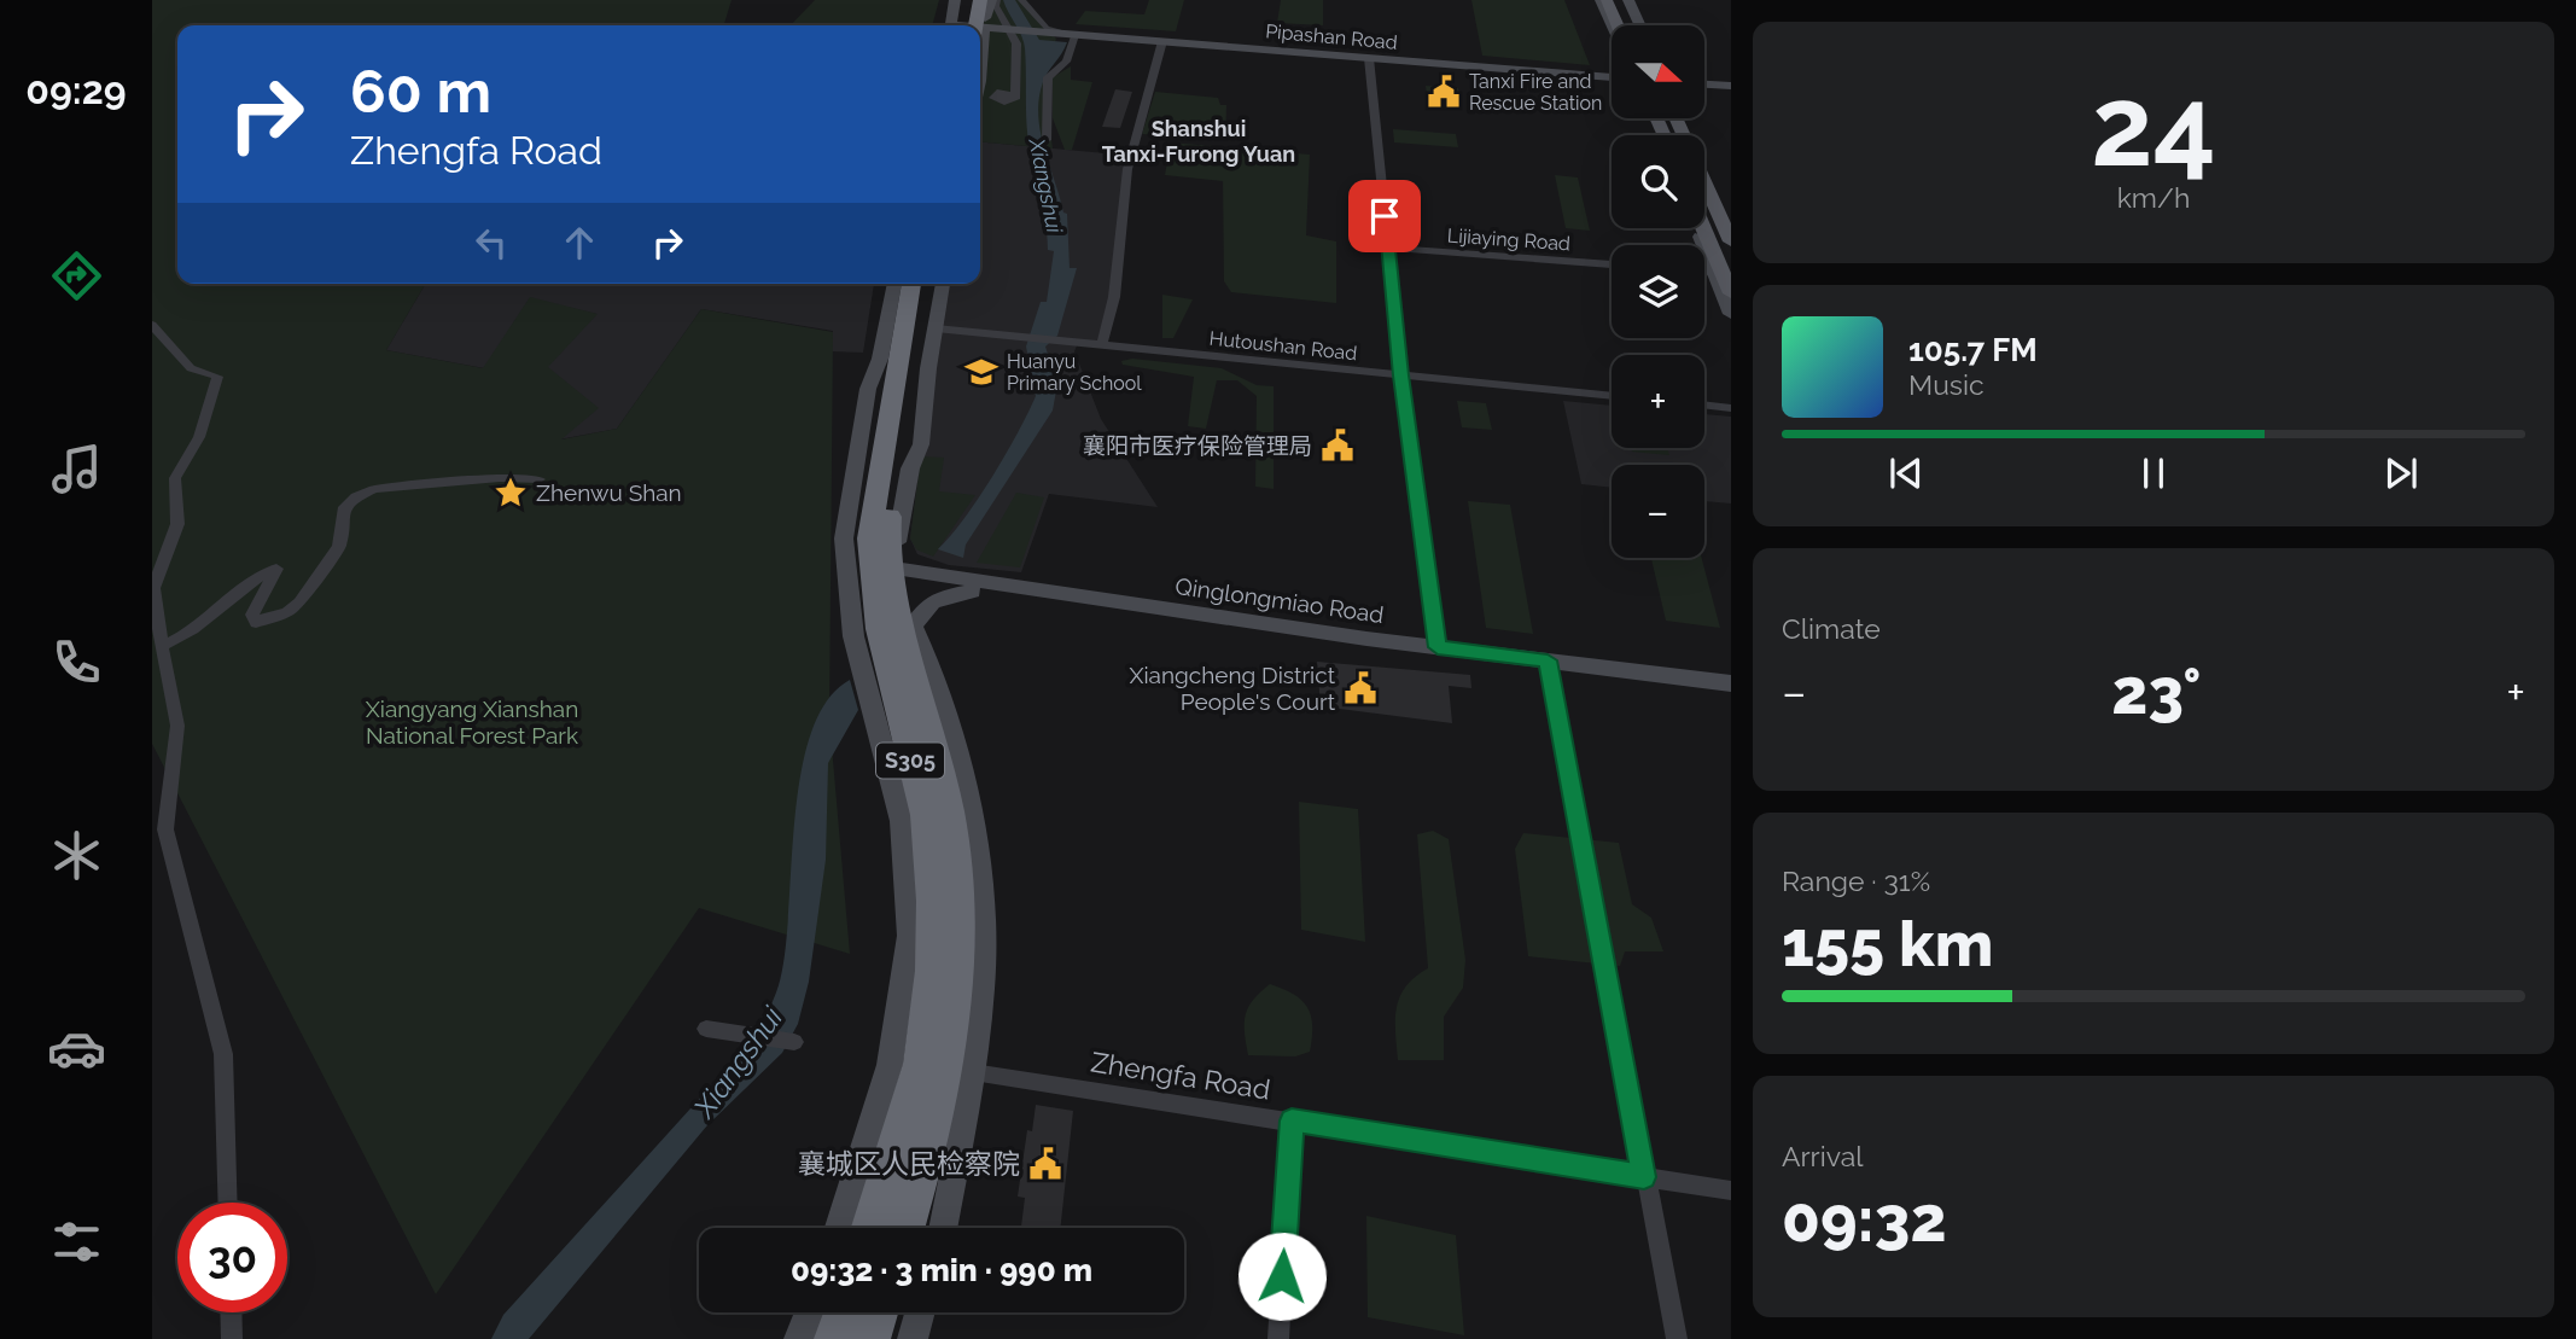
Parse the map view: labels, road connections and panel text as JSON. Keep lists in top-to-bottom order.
{
  "streets": {
    "highway": ["S305"],
    "street": [
      "Pipashan Road",
      "Lijiaying Road",
      "Hutoushan Road",
      "Qinglongmiao Road",
      "Zhengfa Road"
    ]
  },
  "crossings": [
    ["Hutoushan Road", "S305"],
    ["Qinglongmiao Road", "S305"],
    ["S305", "Zhengfa Road"]
  ],
  "districts": ["Shanshui Tanxi-Furong Yuan"],
  "water": ["Xiangshui"],
  "parks": ["Xiangyang Xianshan National Forest Park"],
  "places": {
    "public building": [
      "Tanxi Fire and Rescue Station",
      "襄阳市医疗保险管理局",
      "Xiangcheng District People's Court",
      "襄城区人民检察院"
    ],
    "school or university": ["Huanyu Primary School"],
    "place": ["Zhenwu Shan"]
  },
  "north": "right",
  "page": {
    "tabs": "09:29",
    "tile": [
      ["24", "km/h"],
      "Climate",
      ["Range · 31%", "155 km"],
      ["Arrival", "09:32"]
    ],
    "map_buttons": ["+", "−"],
    "turn": ["60 m", "Zhengfa Road"],
    "song": ["105.7 FM", "Music"],
    "heat": ["−", "23°", "+"],
    "limit": "30",
    "trip": "09:32 · 3 min · 990 m"
  }
}
